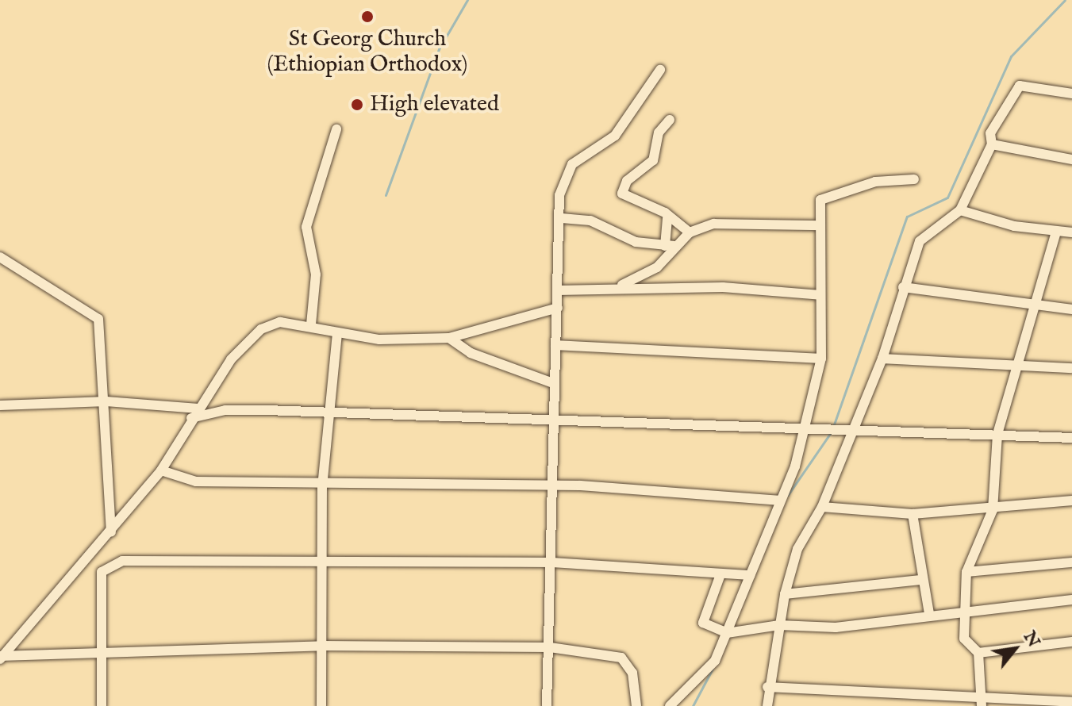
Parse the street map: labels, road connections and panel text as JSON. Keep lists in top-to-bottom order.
{
  "places": ["St Georg Church (Ethiopian Orthodox)", "High elevated"],
  "north": "top right"
}
